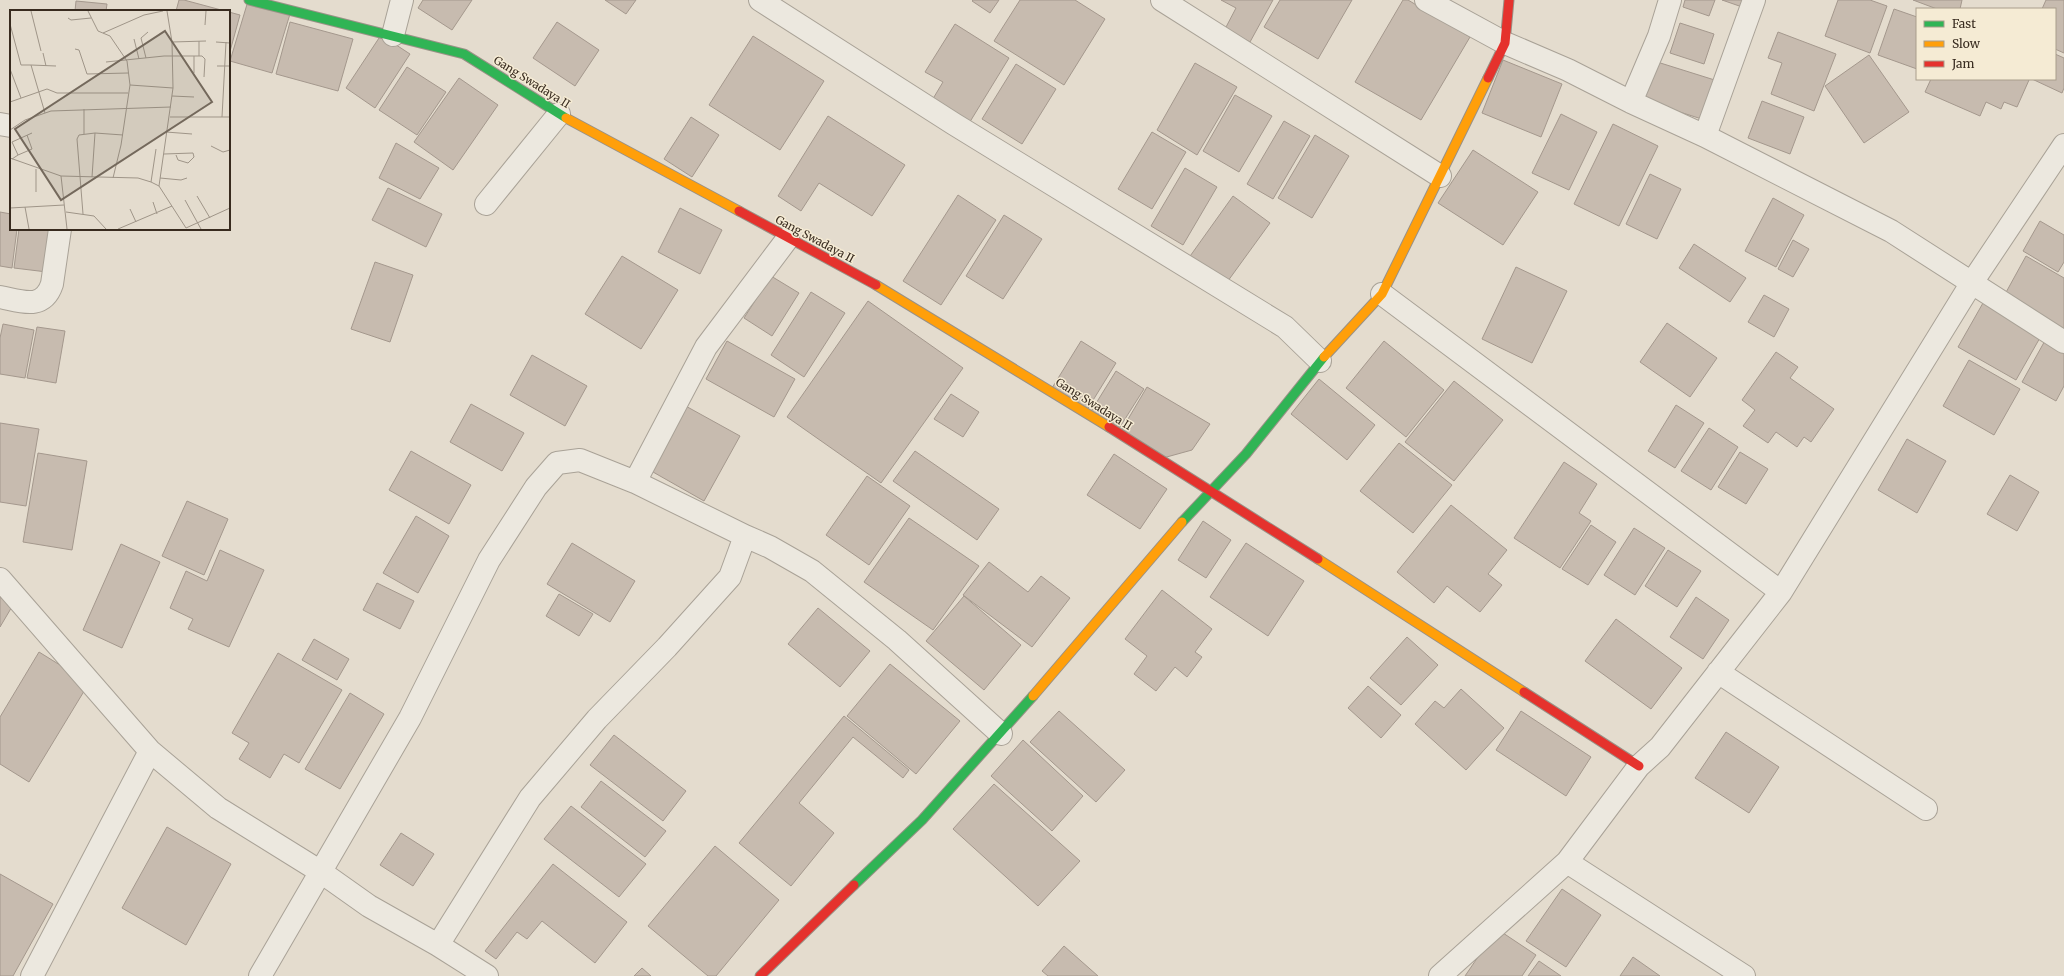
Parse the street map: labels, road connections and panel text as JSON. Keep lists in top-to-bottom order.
{
  "streets": {
    "street": ["Gang Swadaya II"]
  },
  "legend": ["Fast", "Slow", "Jam"]
}
